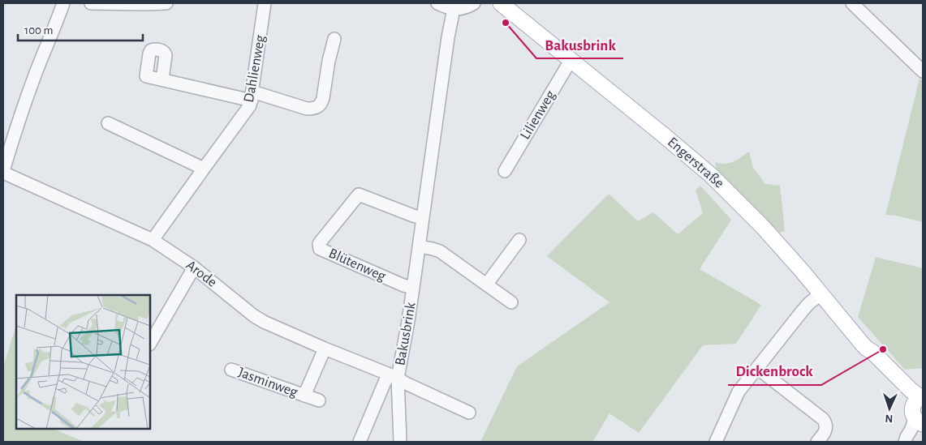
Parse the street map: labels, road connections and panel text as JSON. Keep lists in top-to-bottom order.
{
  "streets": {
    "main road": ["Engerstraße"],
    "street": [
      "Dahlienweg",
      "Lilienweg",
      "Blütenweg",
      "Arode",
      "Bakusbrink",
      "Jasminweg"
    ]
  },
  "crossings": [
    ["Dahlienweg", "Arode"],
    ["Lilienweg", "Engerstraße"],
    ["Blütenweg", "Bakusbrink"],
    ["Arode", "Bakusbrink"],
    ["Arode", "Jasminweg"]
  ],
  "places": ["Bakusbrink", "Dickenbrock"],
  "scale_bar": "100 m",
  "north": "bottom"
}
